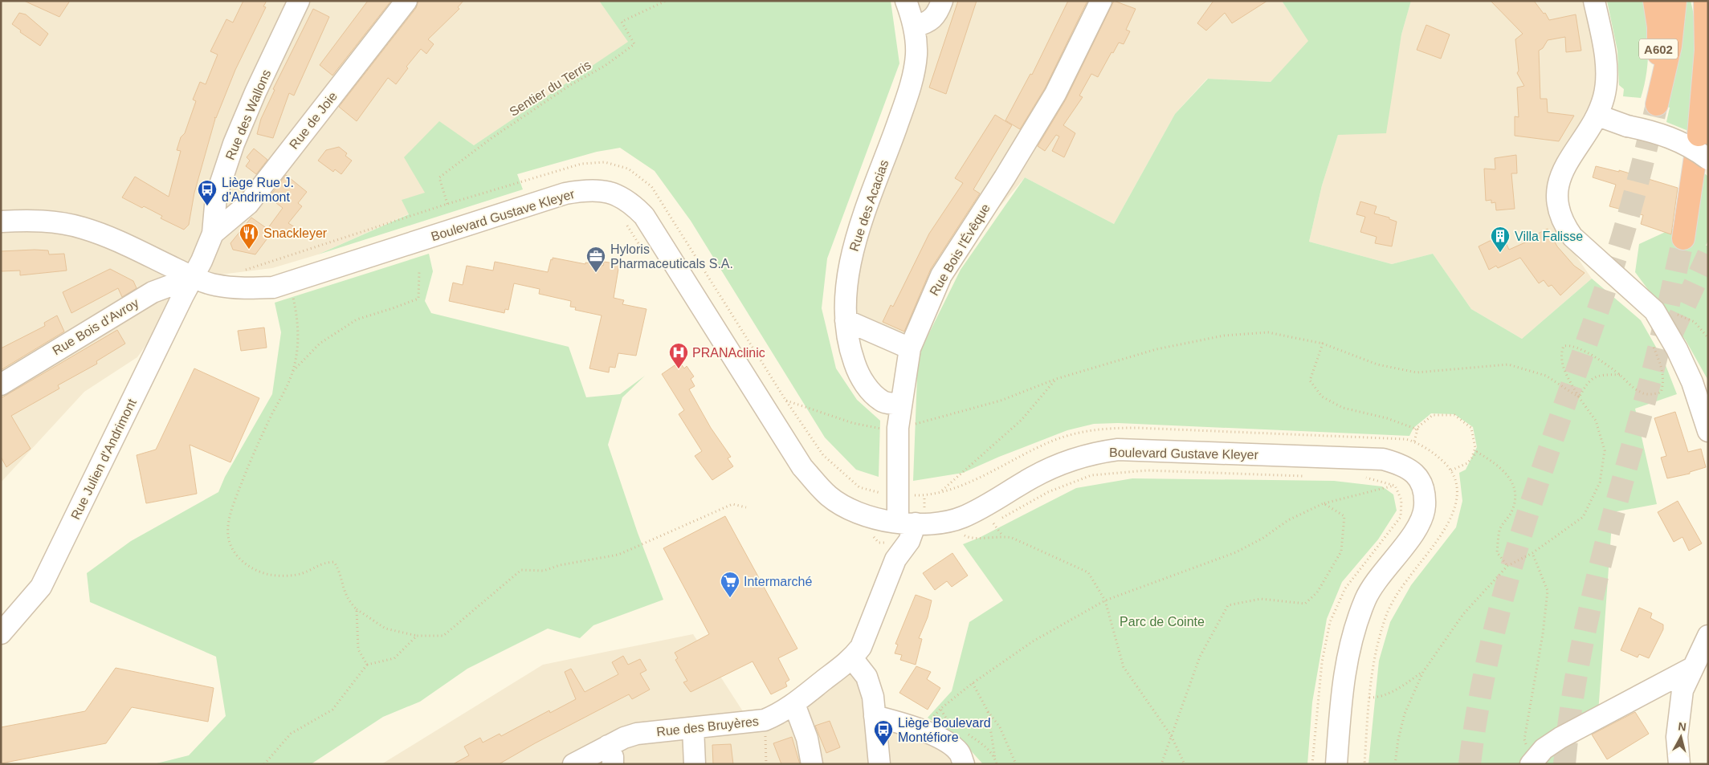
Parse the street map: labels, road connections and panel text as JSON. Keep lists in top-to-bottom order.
{
  "streets": {
    "highway": ["A602"],
    "street": [
      "Rue des Wallons",
      "Rue de Joie",
      "Rue des Acacias",
      "Boulevard Gustave Kleyer",
      "Rue Bois l'Évêque",
      "Rue Bois d'Avroy",
      "Rue Julien d'Andrimont",
      "Rue des Bruyères"
    ],
    "path": ["Sentier du Terris"]
  },
  "crossings": [
    ["Rue des Wallons", "Rue de Joie"],
    ["Rue des Wallons", "Boulevard Gustave Kleyer"],
    ["Rue des Wallons", "Rue Bois d'Avroy"],
    ["Rue des Wallons", "Rue Julien d'Andrimont"],
    ["Rue des Acacias", "Rue Bois l'Évêque"],
    ["Boulevard Gustave Kleyer", "Rue Bois l'Évêque"],
    ["Boulevard Gustave Kleyer", "Rue Bois d'Avroy"],
    ["Boulevard Gustave Kleyer", "Rue Julien d'Andrimont"],
    ["Boulevard Gustave Kleyer", "Rue des Bruyères"],
    ["Rue Bois l'Évêque", "Rue des Bruyères"],
    ["Rue Bois d'Avroy", "Rue Julien d'Andrimont"]
  ],
  "parks": ["Parc de Cointe"],
  "places": {
    "bus stop": ["Liège Rue J. d'Andrimont", "Liège Boulevard Montéfiore"],
    "restaurant": ["Snackleyer"],
    "building": ["Villa Falisse"],
    "office": ["Hyloris Pharmaceuticals S.A."],
    "hospital": ["PRANAclinic"],
    "supermarket": ["Intermarché"]
  },
  "north": "top"
}
